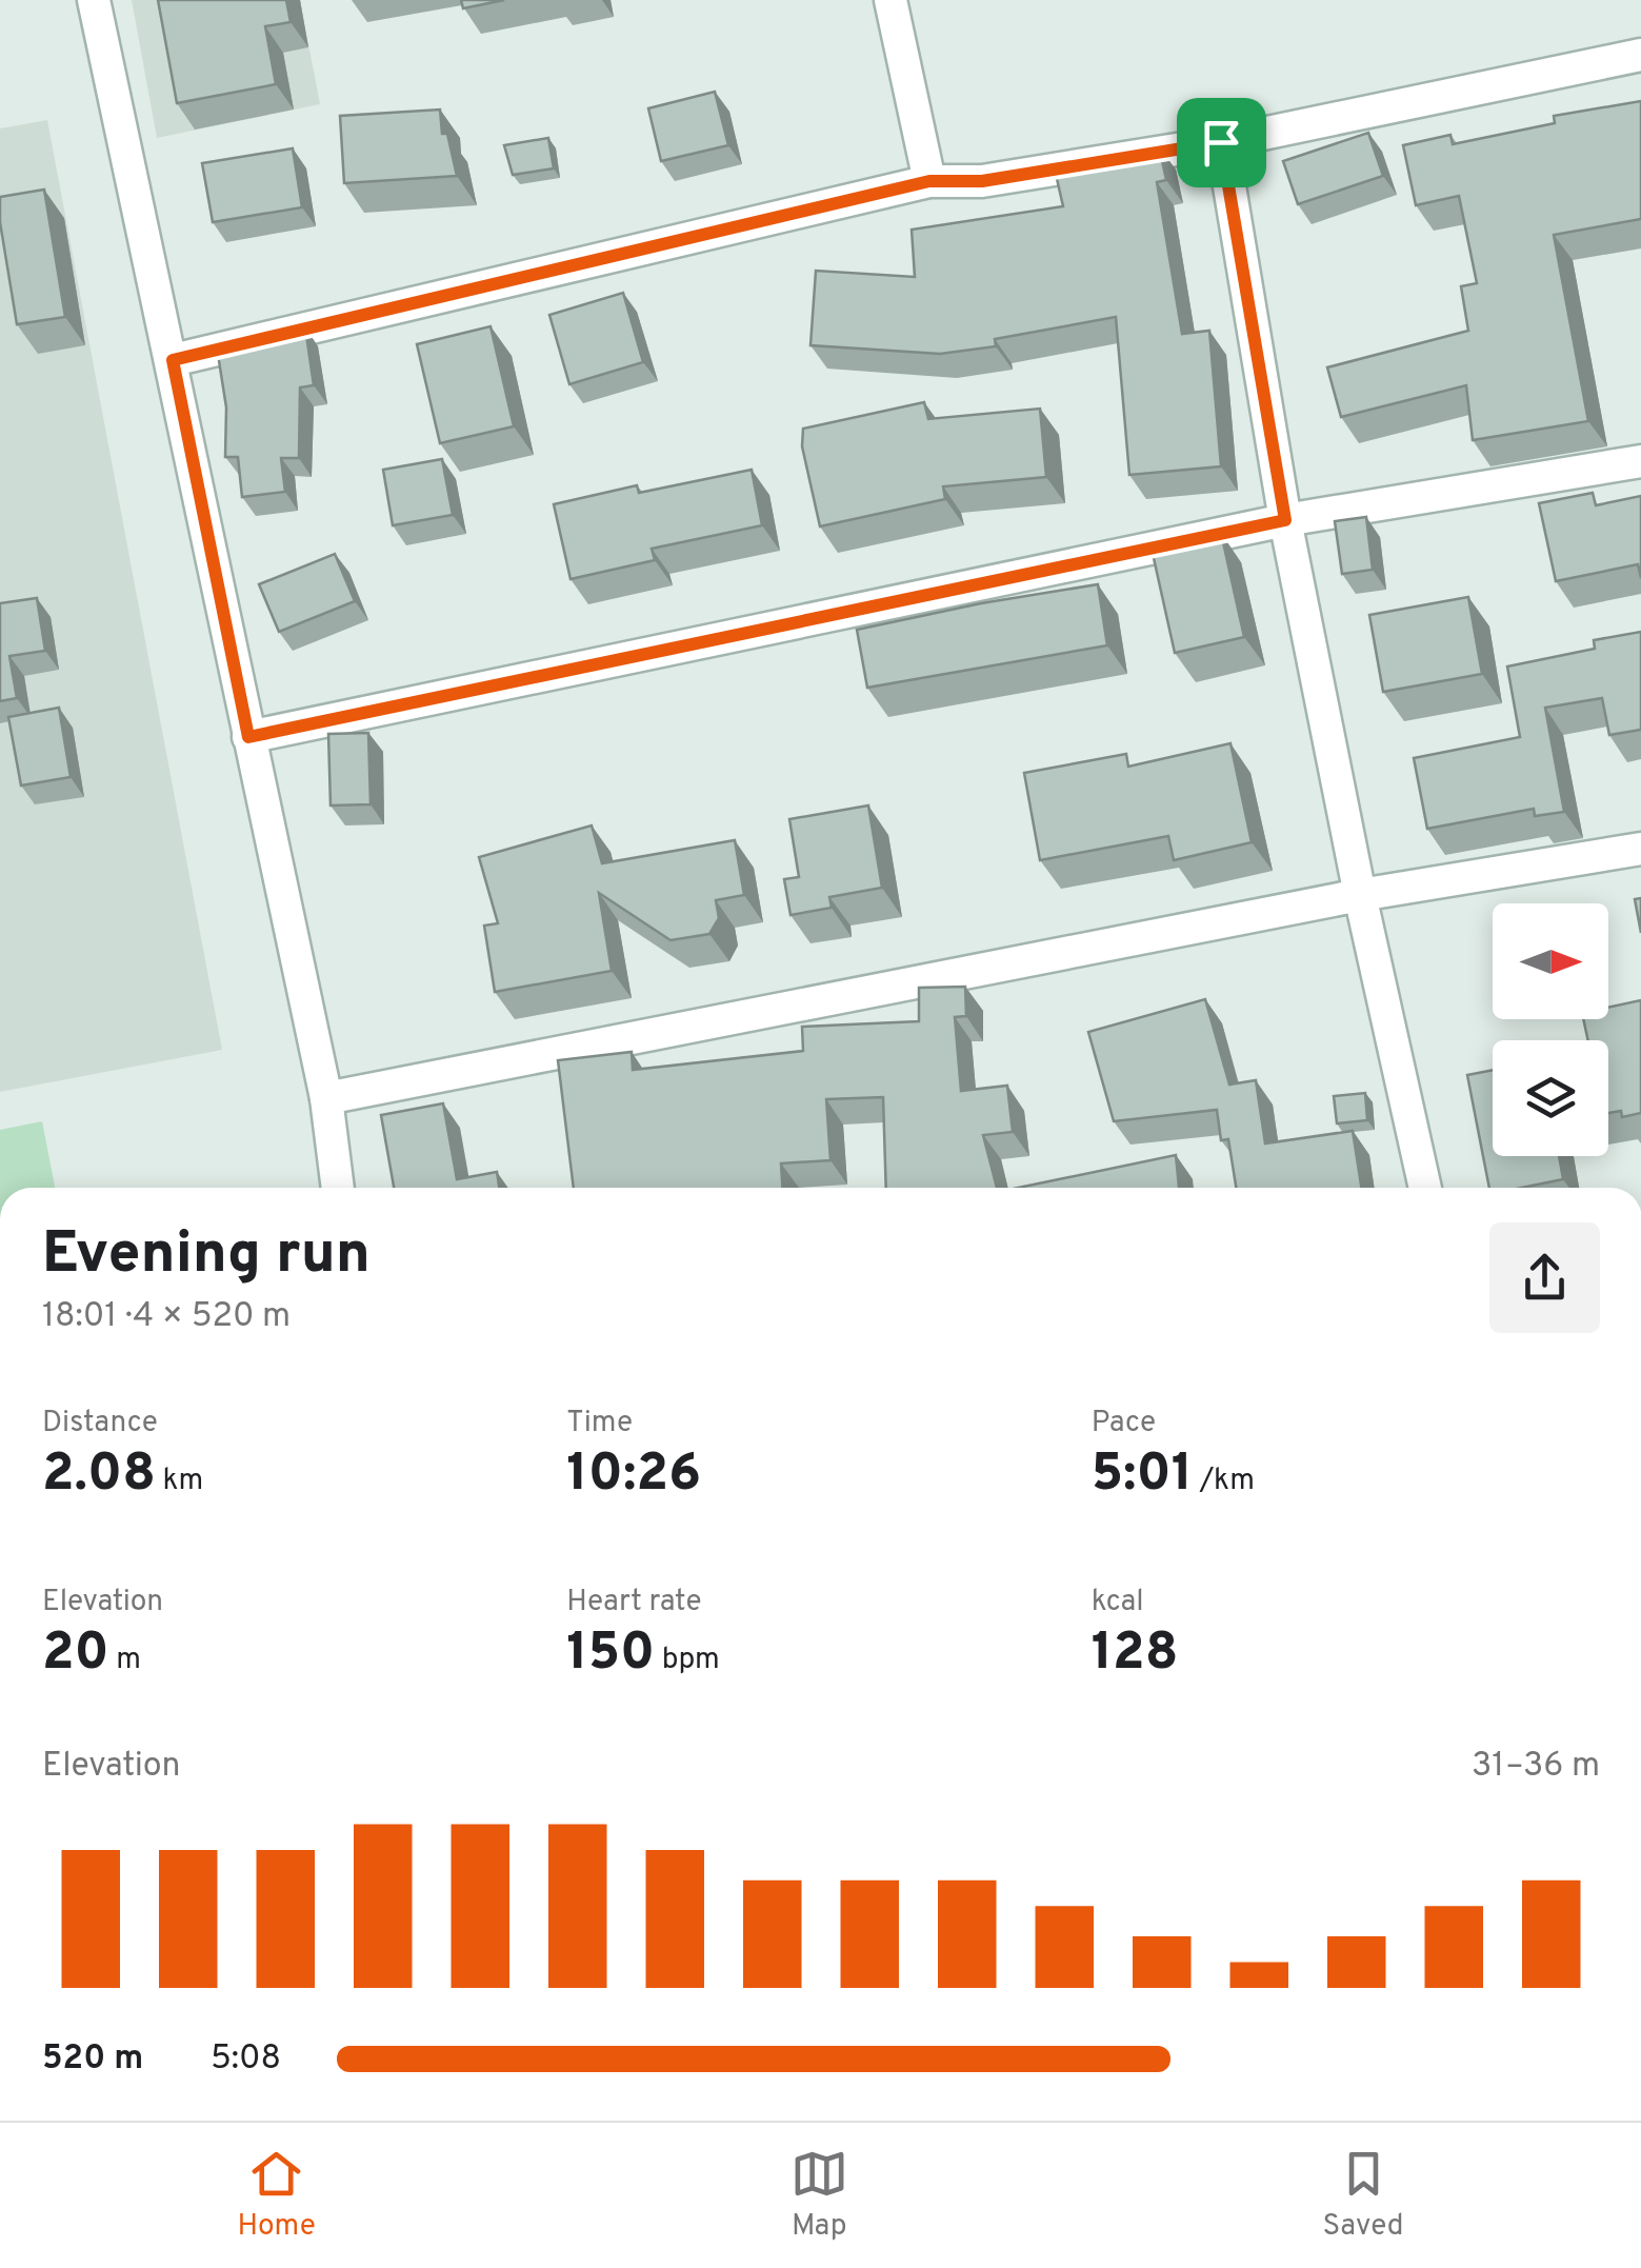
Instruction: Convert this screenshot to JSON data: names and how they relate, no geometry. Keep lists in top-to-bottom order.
{
  "north": "right",
  "page": {
    "heading": ["Evening run", "18:01 · 4 × 520 m"],
    "stats": [
      ["Distance", "2.08 km"],
      ["Time", "10:26"],
      ["Pace", "5:01 /km"],
      ["Elevation", "20 m"],
      ["Heart rate", "150 bpm"],
      ["kcal", "128"]
    ],
    "chart": ["Elevation", "31–36 m"],
    "list": [
      {
        "name": "520 m",
        "note": "5:08"
      }
    ],
    "tabs": ["Home", "Map", "Saved"]
  }
}
